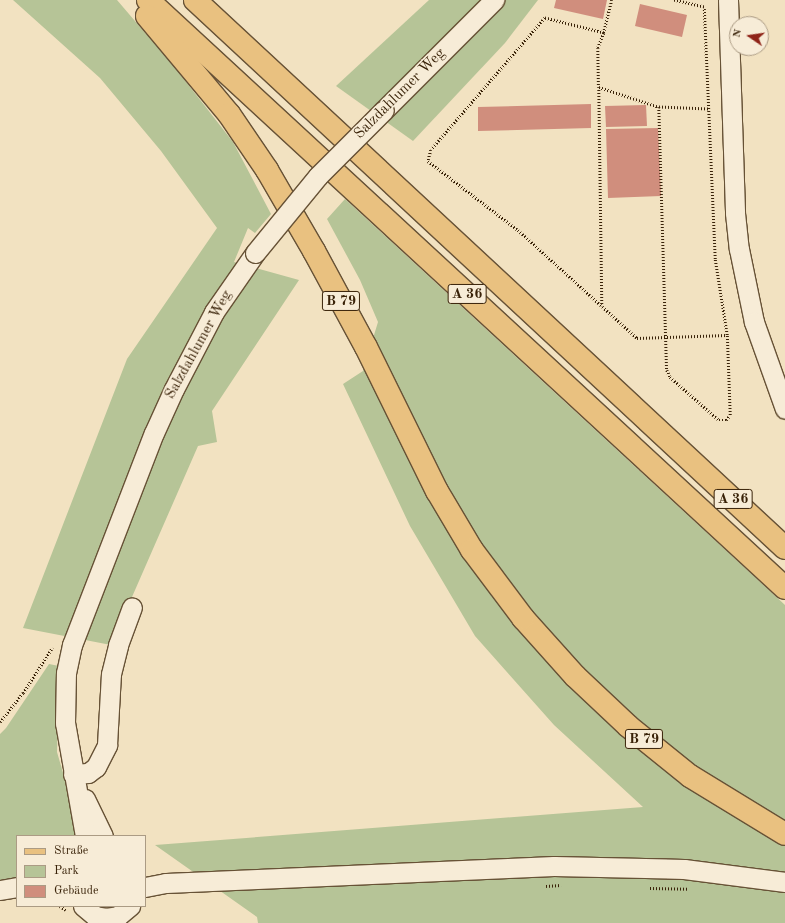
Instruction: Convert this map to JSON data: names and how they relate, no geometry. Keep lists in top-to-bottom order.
{
  "streets": {
    "main road": ["A 36", "B 79"],
    "street": ["Salzdahlumer Weg"]
  },
  "legend": ["Straße", "Park", "Gebäude"],
  "north": "left"
}
